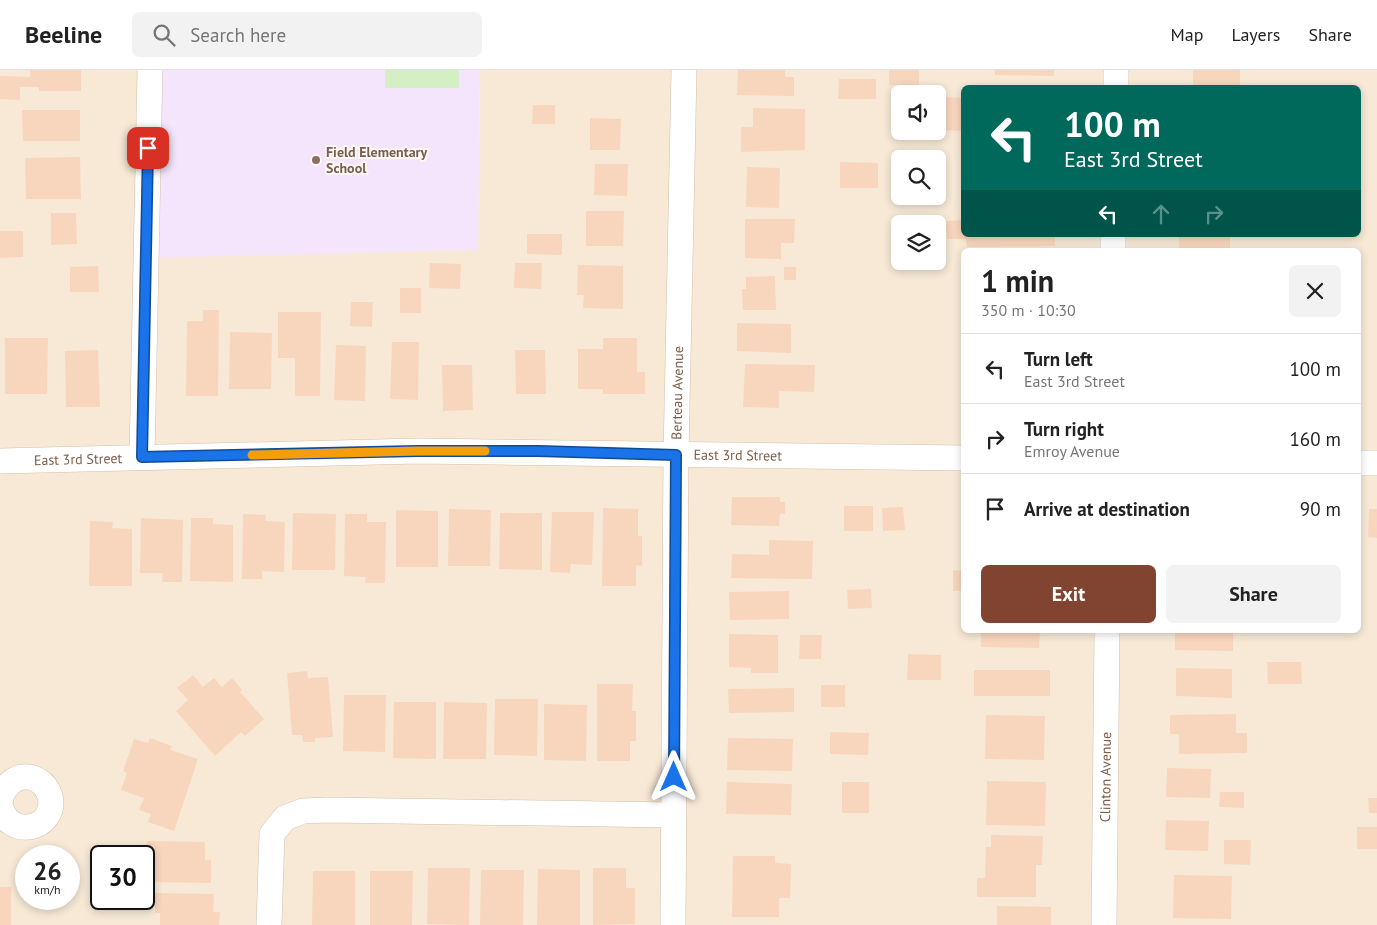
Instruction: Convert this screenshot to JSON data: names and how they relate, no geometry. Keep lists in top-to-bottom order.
{
  "streets": {
    "street": ["Berteau Avenue", "East 3rd Street", "Clinton Avenue"]
  },
  "crossings": [
    ["Berteau Avenue", "East 3rd Street"]
  ],
  "places": ["Field Elementary School"],
  "page": {
    "header": "Beeline",
    "search": "Search here",
    "nav": ["Map", "Layers", "Share"],
    "turn": ["100 m", "East 3rd Street"],
    "heading": ["1 min", "350 m · 10:30"],
    "list": [
      {
        "name": "Turn left",
        "note": "East 3rd Street",
        "value": "100 m"
      },
      {
        "name": "Turn right",
        "note": "Emroy Avenue",
        "value": "160 m"
      },
      {
        "name": "Arrive at destination",
        "value": "90 m"
      }
    ],
    "buttons": ["Exit", "Share"],
    "speed": "26 km/h",
    "limit": "30"
  }
}
